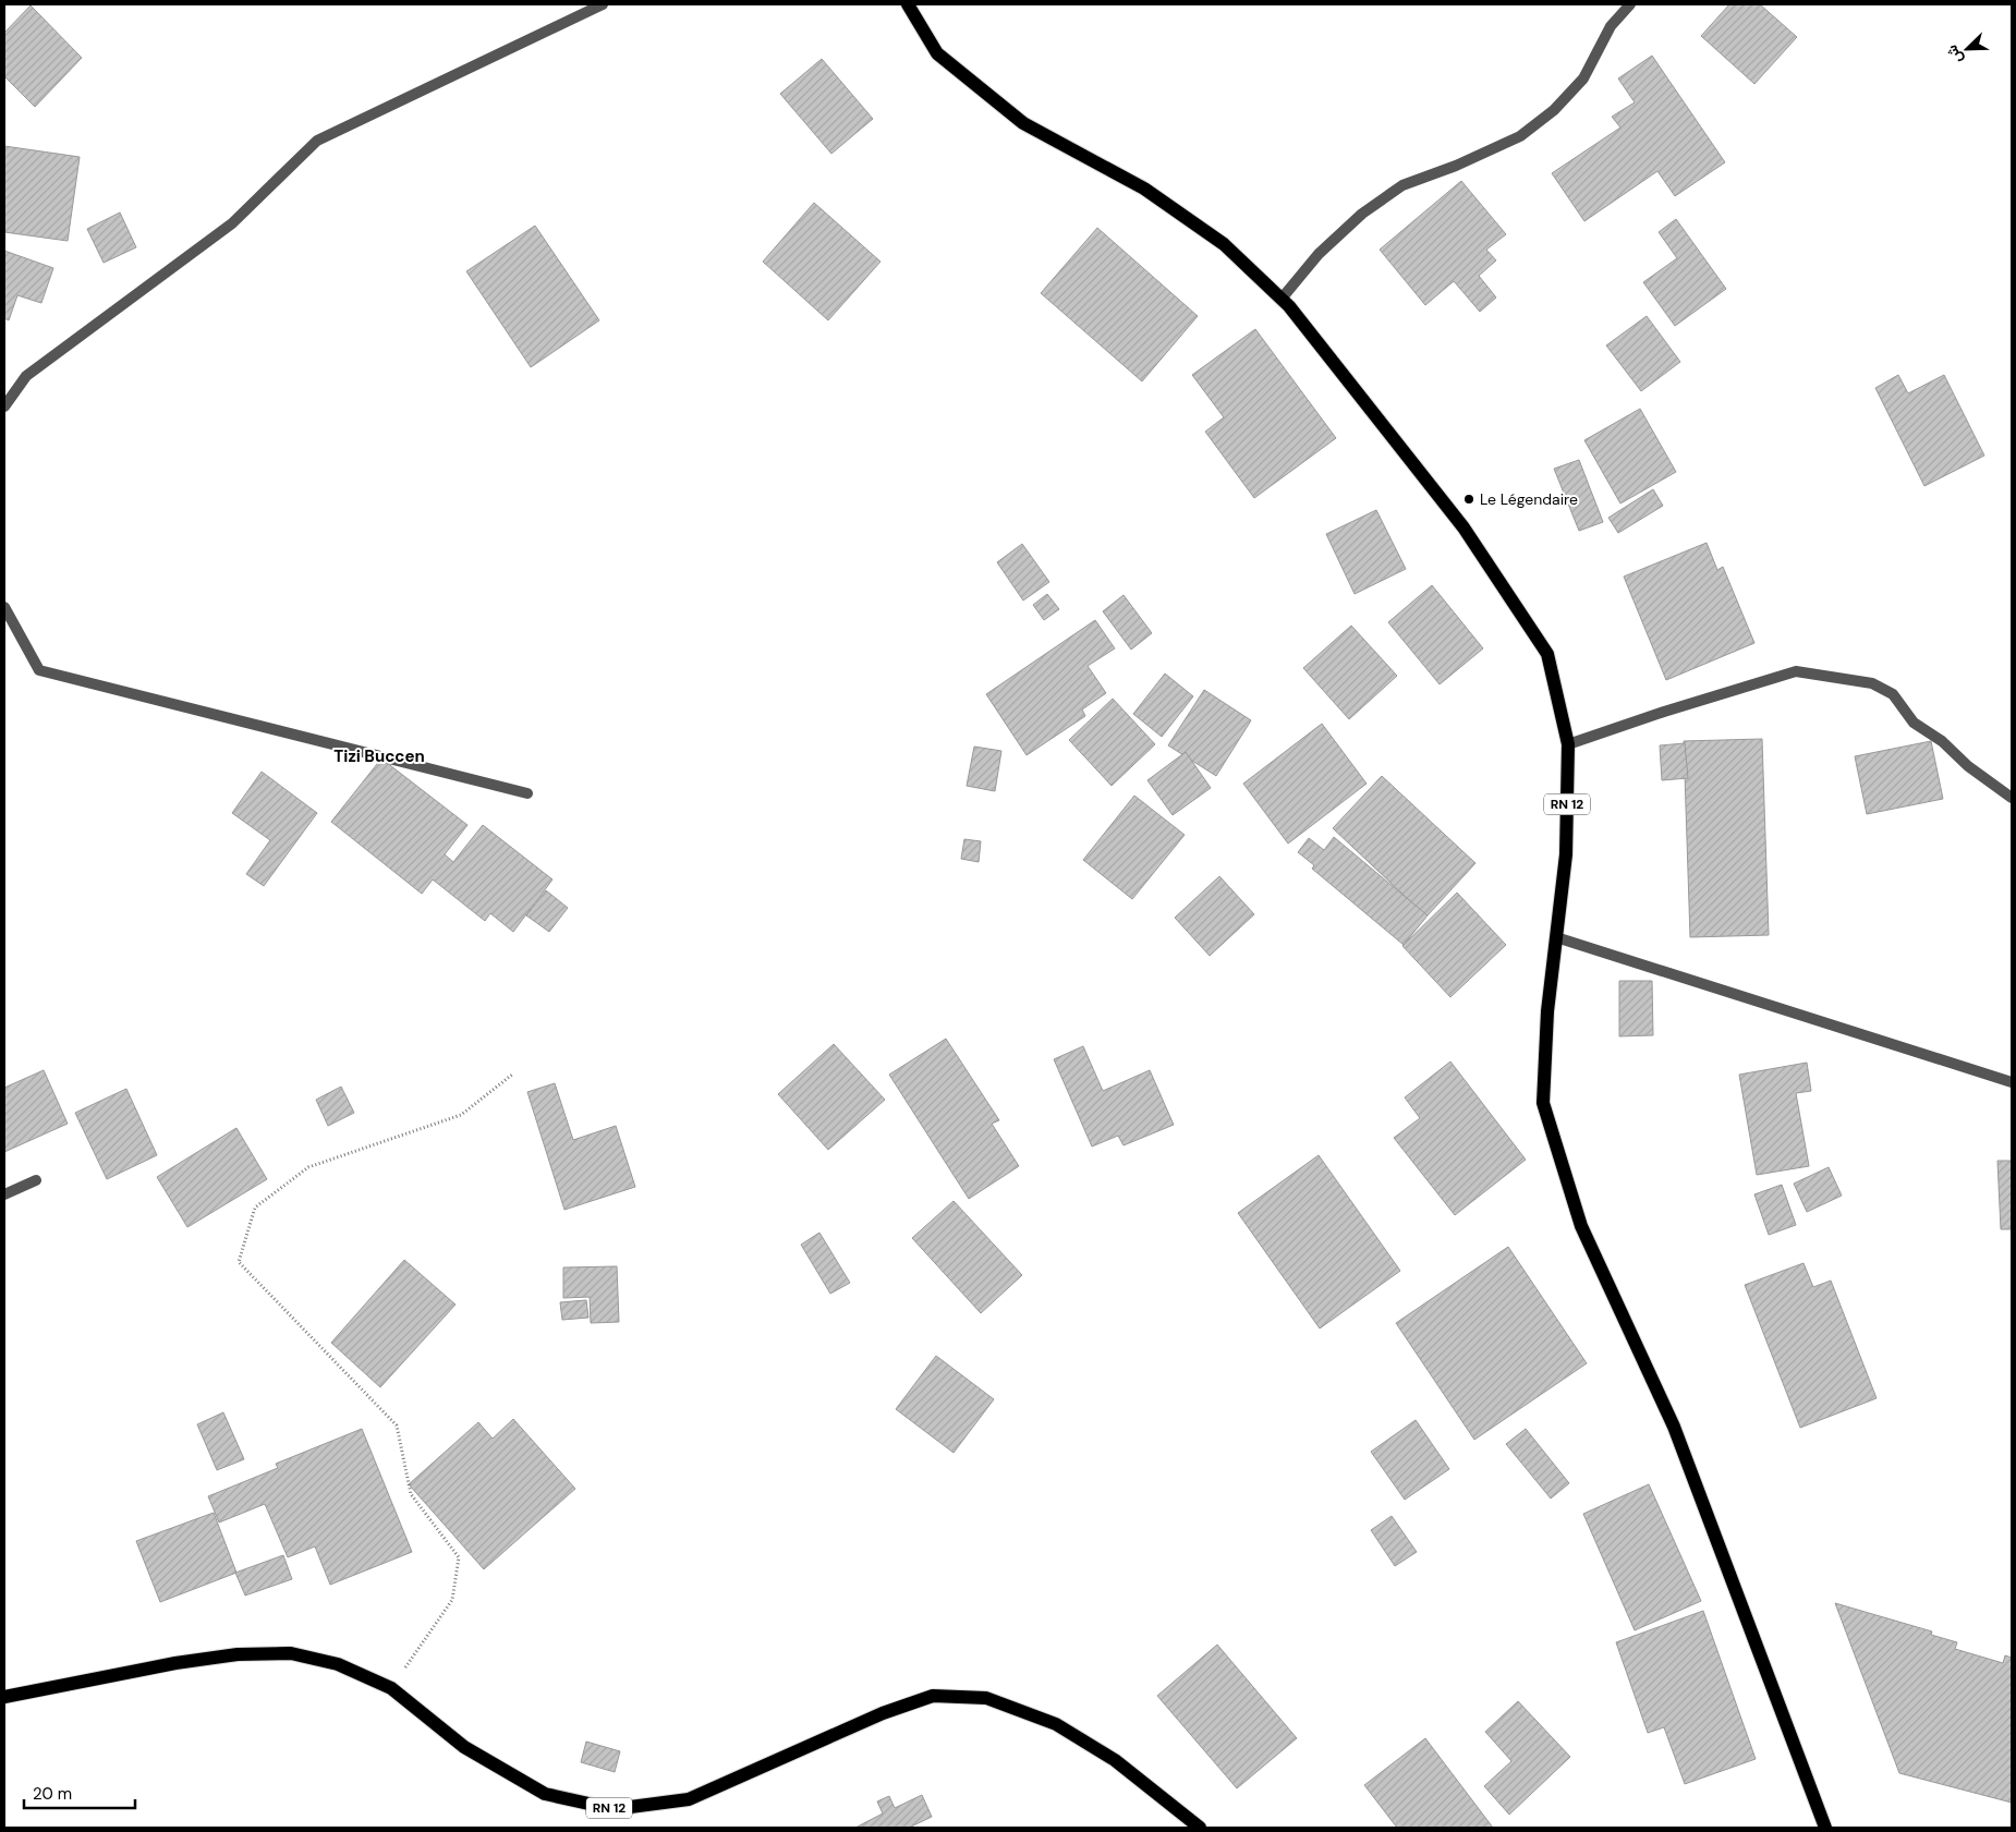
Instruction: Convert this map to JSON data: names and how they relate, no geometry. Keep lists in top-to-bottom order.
{
  "streets": {
    "main road": ["RN 12"]
  },
  "districts": ["Tizi Buccen"],
  "places": ["Le Légendaire"],
  "scale_bar": "20 m",
  "north": "bottom left"
}
